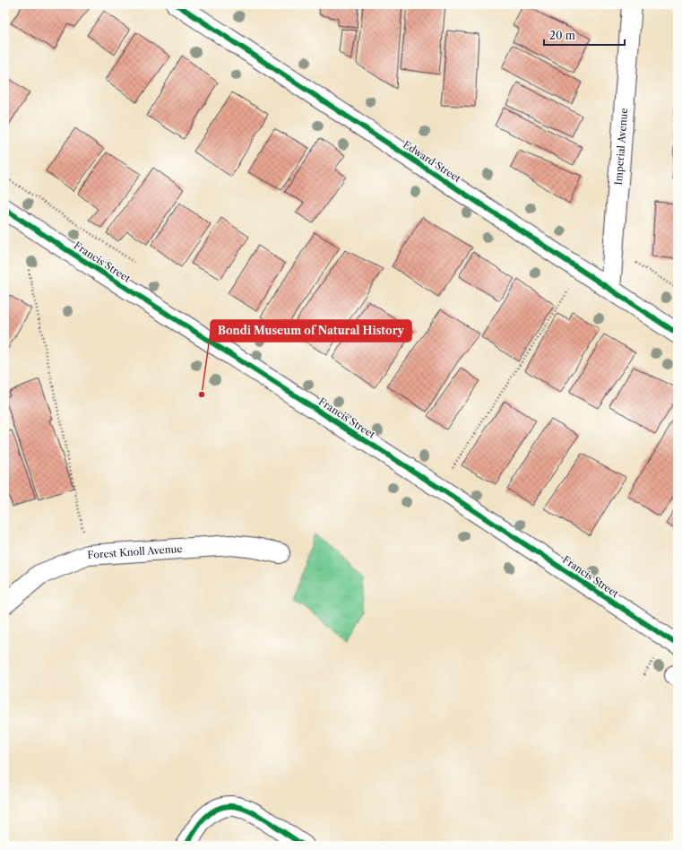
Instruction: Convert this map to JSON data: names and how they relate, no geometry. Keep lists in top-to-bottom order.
{
  "streets": {
    "street": [
      "Imperial Avenue",
      "Edward Street",
      "Francis Street",
      "Forest Knoll Avenue"
    ]
  },
  "crossings": [
    ["Imperial Avenue", "Edward Street"]
  ],
  "places": ["Bondi Museum of Natural History"],
  "scale_bar": "20 m"
}
